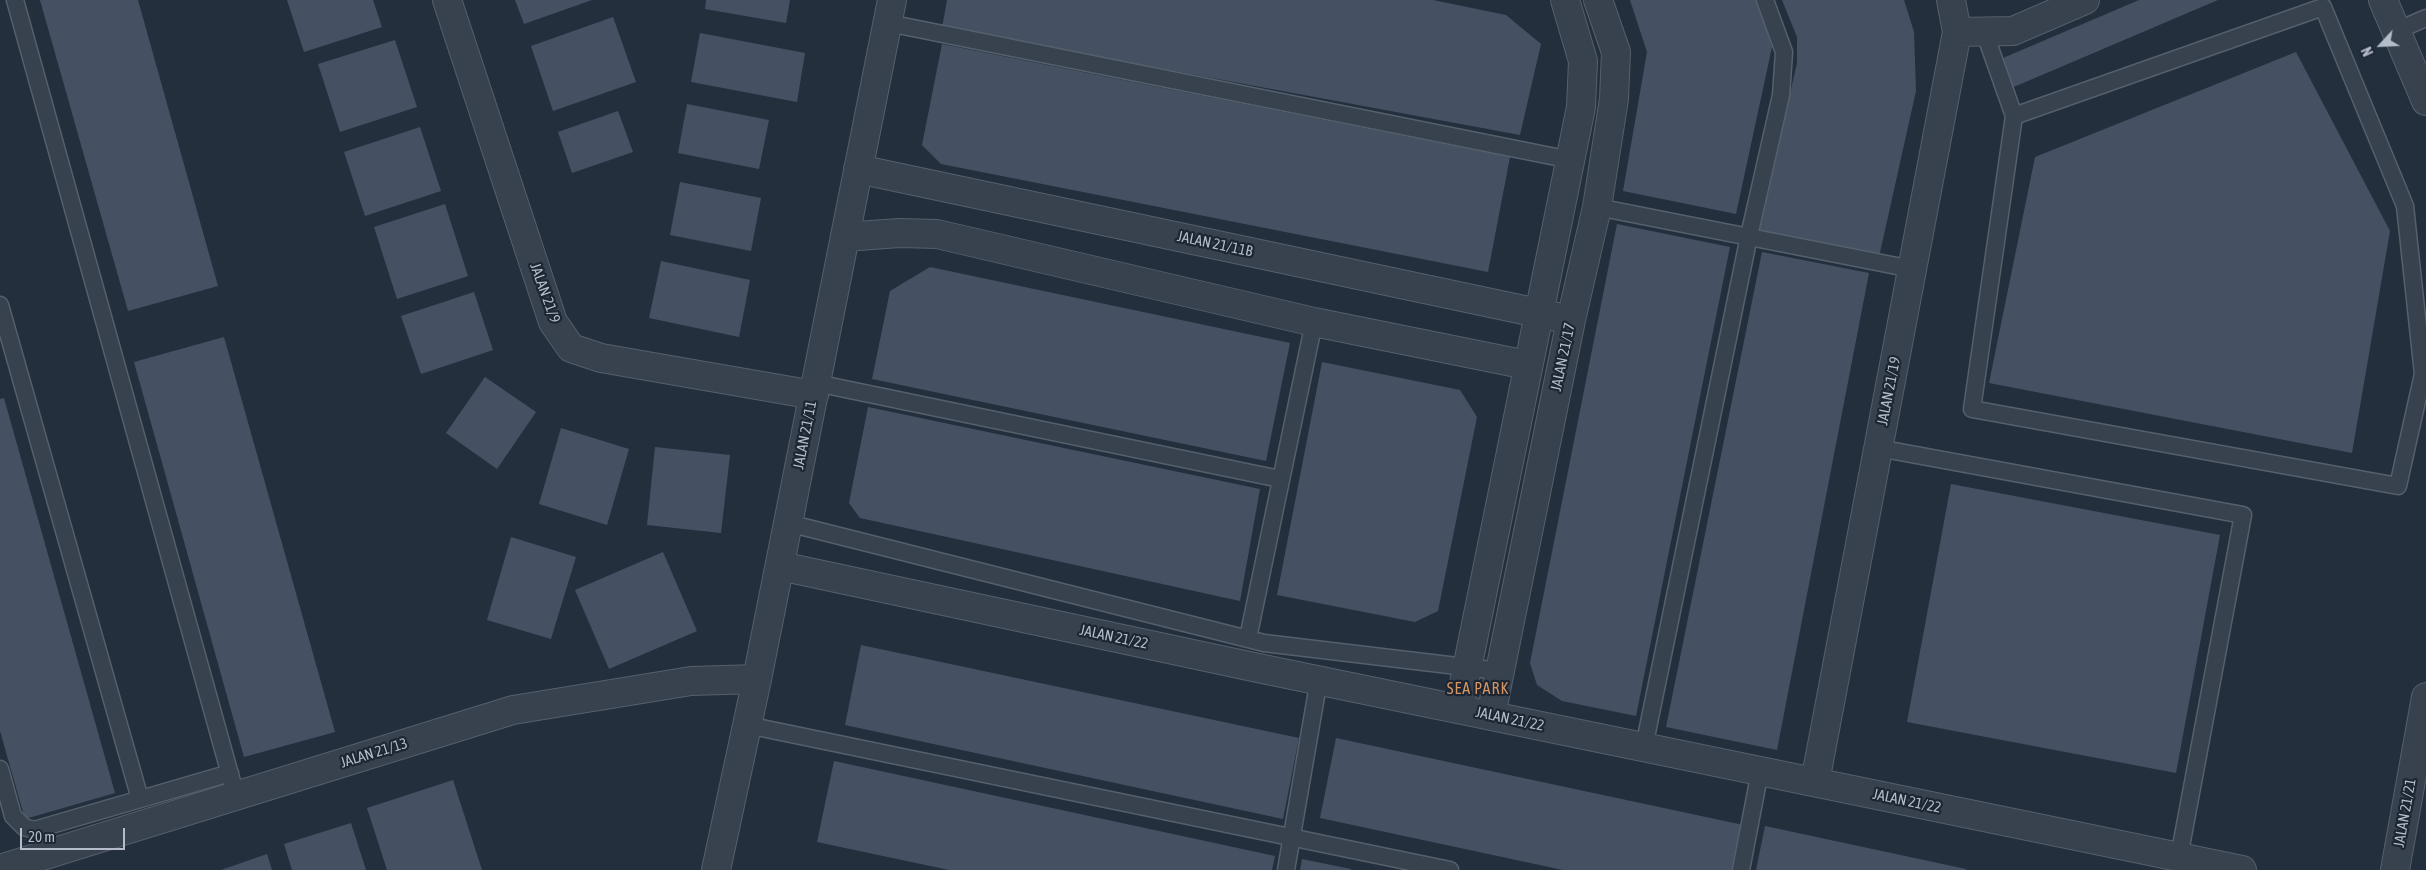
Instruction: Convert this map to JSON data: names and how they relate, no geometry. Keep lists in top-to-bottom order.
{
  "streets": {
    "street": [
      "JALAN 21/11B",
      "JALAN 21/9",
      "JALAN 21/17",
      "JALAN 21/19",
      "JALAN 21/11",
      "JALAN 21/22",
      "JALAN 21/13",
      "JALAN 21/21"
    ]
  },
  "crossings": [
    ["JALAN 21/11B", "JALAN 21/17"],
    ["JALAN 21/11B", "JALAN 21/11"],
    ["JALAN 21/9", "JALAN 21/11"],
    ["JALAN 21/17", "JALAN 21/22"],
    ["JALAN 21/19", "JALAN 21/22"],
    ["JALAN 21/11", "JALAN 21/22"],
    ["JALAN 21/11", "JALAN 21/13"]
  ],
  "districts": ["SEA PARK"],
  "scale_bar": "20 m",
  "north": "bottom left"
}
